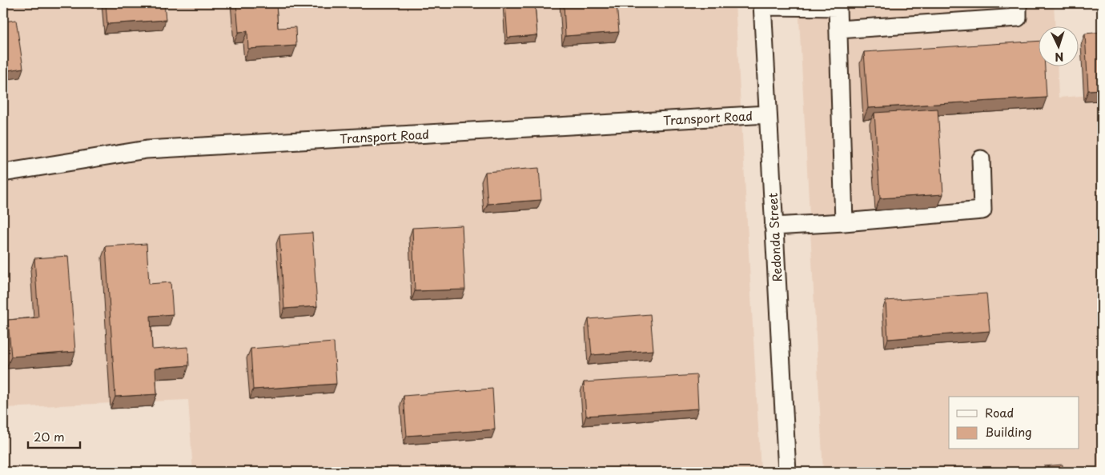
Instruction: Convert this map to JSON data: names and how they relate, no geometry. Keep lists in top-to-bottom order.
{
  "streets": {
    "street": ["Transport Road", "Redonda Street"]
  },
  "crossings": [
    ["Transport Road", "Redonda Street"]
  ],
  "legend": ["Road", "Building"],
  "scale_bar": "20 m",
  "north": "bottom"
}
